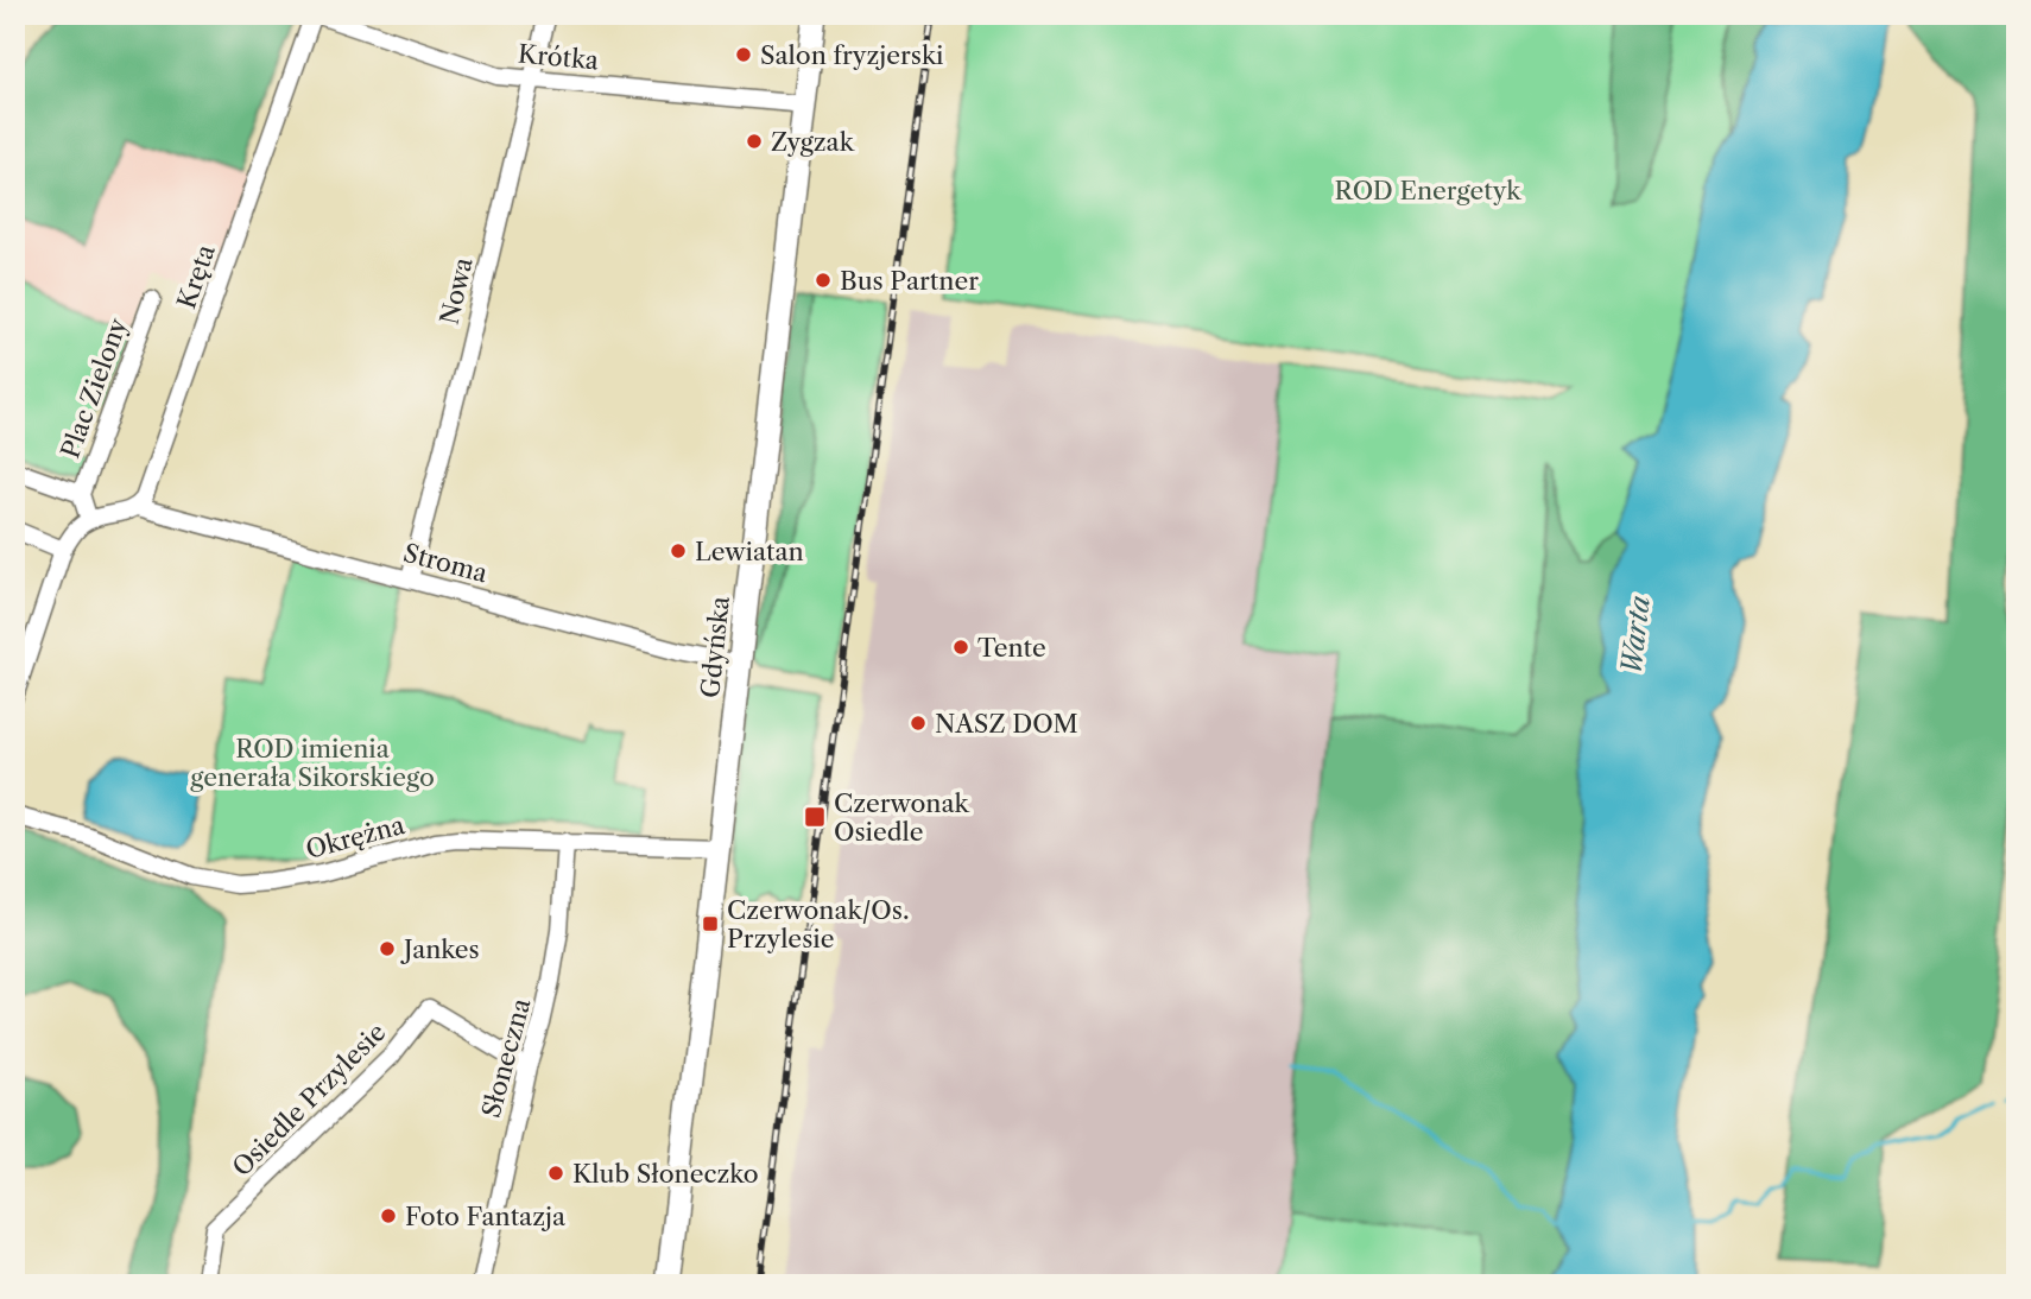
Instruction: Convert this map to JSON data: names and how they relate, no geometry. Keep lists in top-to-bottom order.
{
  "streets": {
    "main road": ["Gdyńska"],
    "street": [
      "Krótka",
      "Kręta",
      "Nowa",
      "Plac Zielony",
      "Stroma",
      "Okrężna",
      "Słoneczna",
      "Osiedle Przylesie"
    ]
  },
  "crossings": [
    ["Krótka", "Kręta"],
    ["Krótka", "Nowa"],
    ["Krótka", "Gdyńska"],
    ["Kręta", "Stroma"],
    ["Nowa", "Stroma"],
    ["Stroma", "Gdyńska"],
    ["Gdyńska", "Okrężna"],
    ["Okrężna", "Słoneczna"],
    ["Słoneczna", "Osiedle Przylesie"]
  ],
  "water": ["Warta"],
  "parks": ["ROD Energetyk", "ROD imienia generała Sikorskiego"],
  "places": {
    "other": [
      "Salon fryzjerski",
      "Zygzak",
      "Bus Partner",
      "Lewiatan",
      "Tente",
      "NASZ DOM",
      "Jankes",
      "Klub Słoneczko",
      "Foto Fantazja"
    ],
    "transit": ["Czerwonak Osiedle", "Czerwonak/Os. Przylesie"]
  }
}
